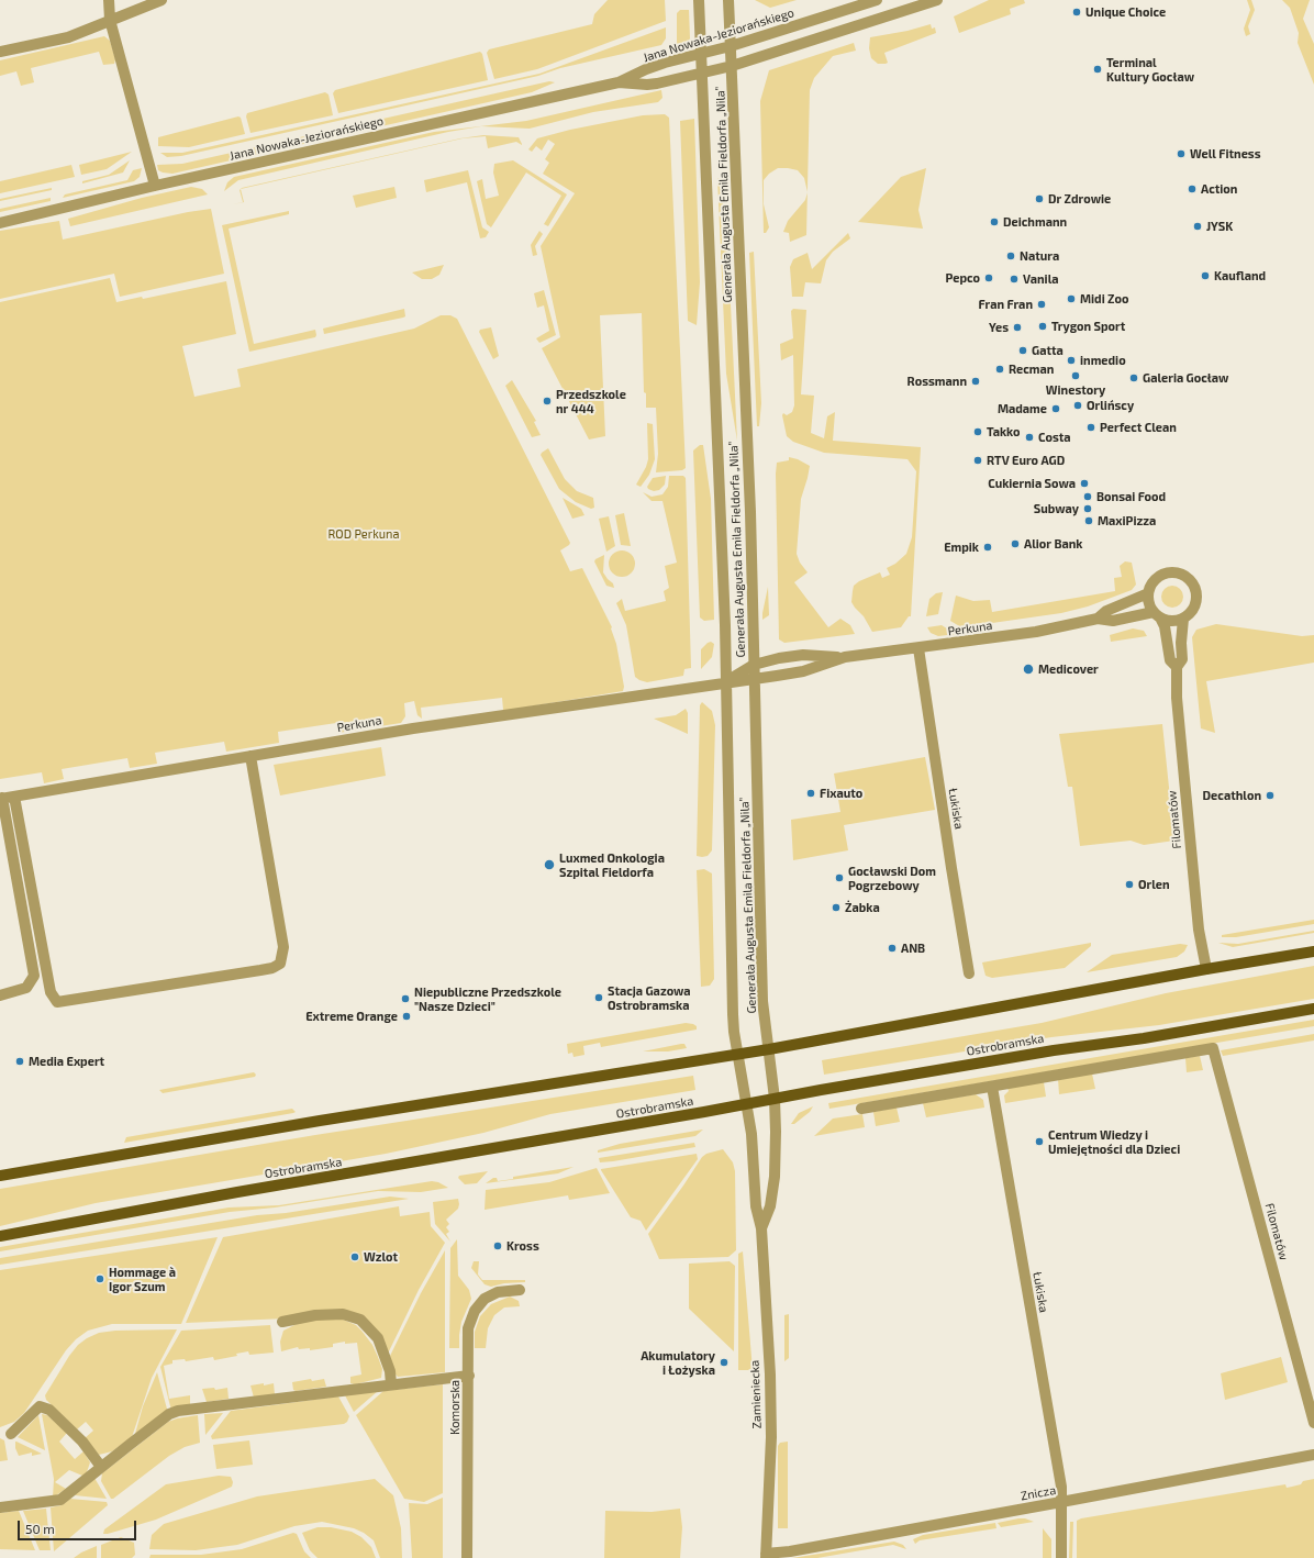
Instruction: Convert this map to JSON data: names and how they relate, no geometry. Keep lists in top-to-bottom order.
{
  "streets": {
    "main road": ["Ostrobramska"],
    "street": [
      "Jana Nowaka-Jeziorańskiego",
      "Generała Augusta Emila Fieldorfa „Nila”",
      "Perkuna",
      "Łukiska",
      "Filomatów",
      "Zamieniecka",
      "Komorska",
      "Znicza"
    ]
  },
  "crossings": [
    ["Jana Nowaka-Jeziorańskiego", "Generała Augusta Emila Fieldorfa „Nila”"],
    ["Generała Augusta Emila Fieldorfa „Nila”", "Perkuna"],
    ["Generała Augusta Emila Fieldorfa „Nila”", "Ostrobramska"],
    ["Generała Augusta Emila Fieldorfa „Nila”", "Zamieniecka"],
    ["Perkuna", "Łukiska"],
    ["Perkuna", "Filomatów"],
    ["Łukiska", "Filomatów"],
    ["Łukiska", "Znicza"],
    ["Ostrobramska", "Zamieniecka"],
    ["Zamieniecka", "Znicza"]
  ],
  "parks": ["ROD Perkuna"],
  "places": [
    "Unique Choice",
    "Terminal Kultury Gocław",
    "Well Fitness",
    "Action",
    "Dr Zdrowie",
    "Deichmann",
    "JYSK",
    "Natura",
    "Kaufland",
    "Pepco",
    "Vanila",
    "Midi Zoo",
    "Fran Fran",
    "Trygon Sport",
    "Yes",
    "Gatta",
    "inmedio",
    "Recman",
    "Winestory",
    "Galeria Gocław",
    "Rossmann",
    "Przedszkole nr 444",
    "Orlińscy",
    "Madame",
    "Perfect Clean",
    "Takko",
    "Costa",
    "RTV Euro AGD",
    "Cukiernia Sowa",
    "Bonsai Food",
    "Subway",
    "MaxiPizza",
    "Alior Bank",
    "Empik",
    "Medicover",
    "Fixauto",
    "Decathlon",
    "Luxmed Onkologia Szpital Fieldorfa",
    "Gocławski Dom Pogrzebowy",
    "Orlen",
    "Żabka",
    "ANB",
    "Stacja Gazowa Ostrobramska",
    "Niepubliczne Przedszkole \"Nasze Dzieci\"",
    "Extreme Orange",
    "Media Expert",
    "Centrum Wiedzy i Umiejętności dla Dzieci",
    "Kross",
    "Wzlot",
    "Hommage à Igor Szum",
    "Akumulatory i Łożyska"
  ],
  "scale_bar": "50 m"
}
